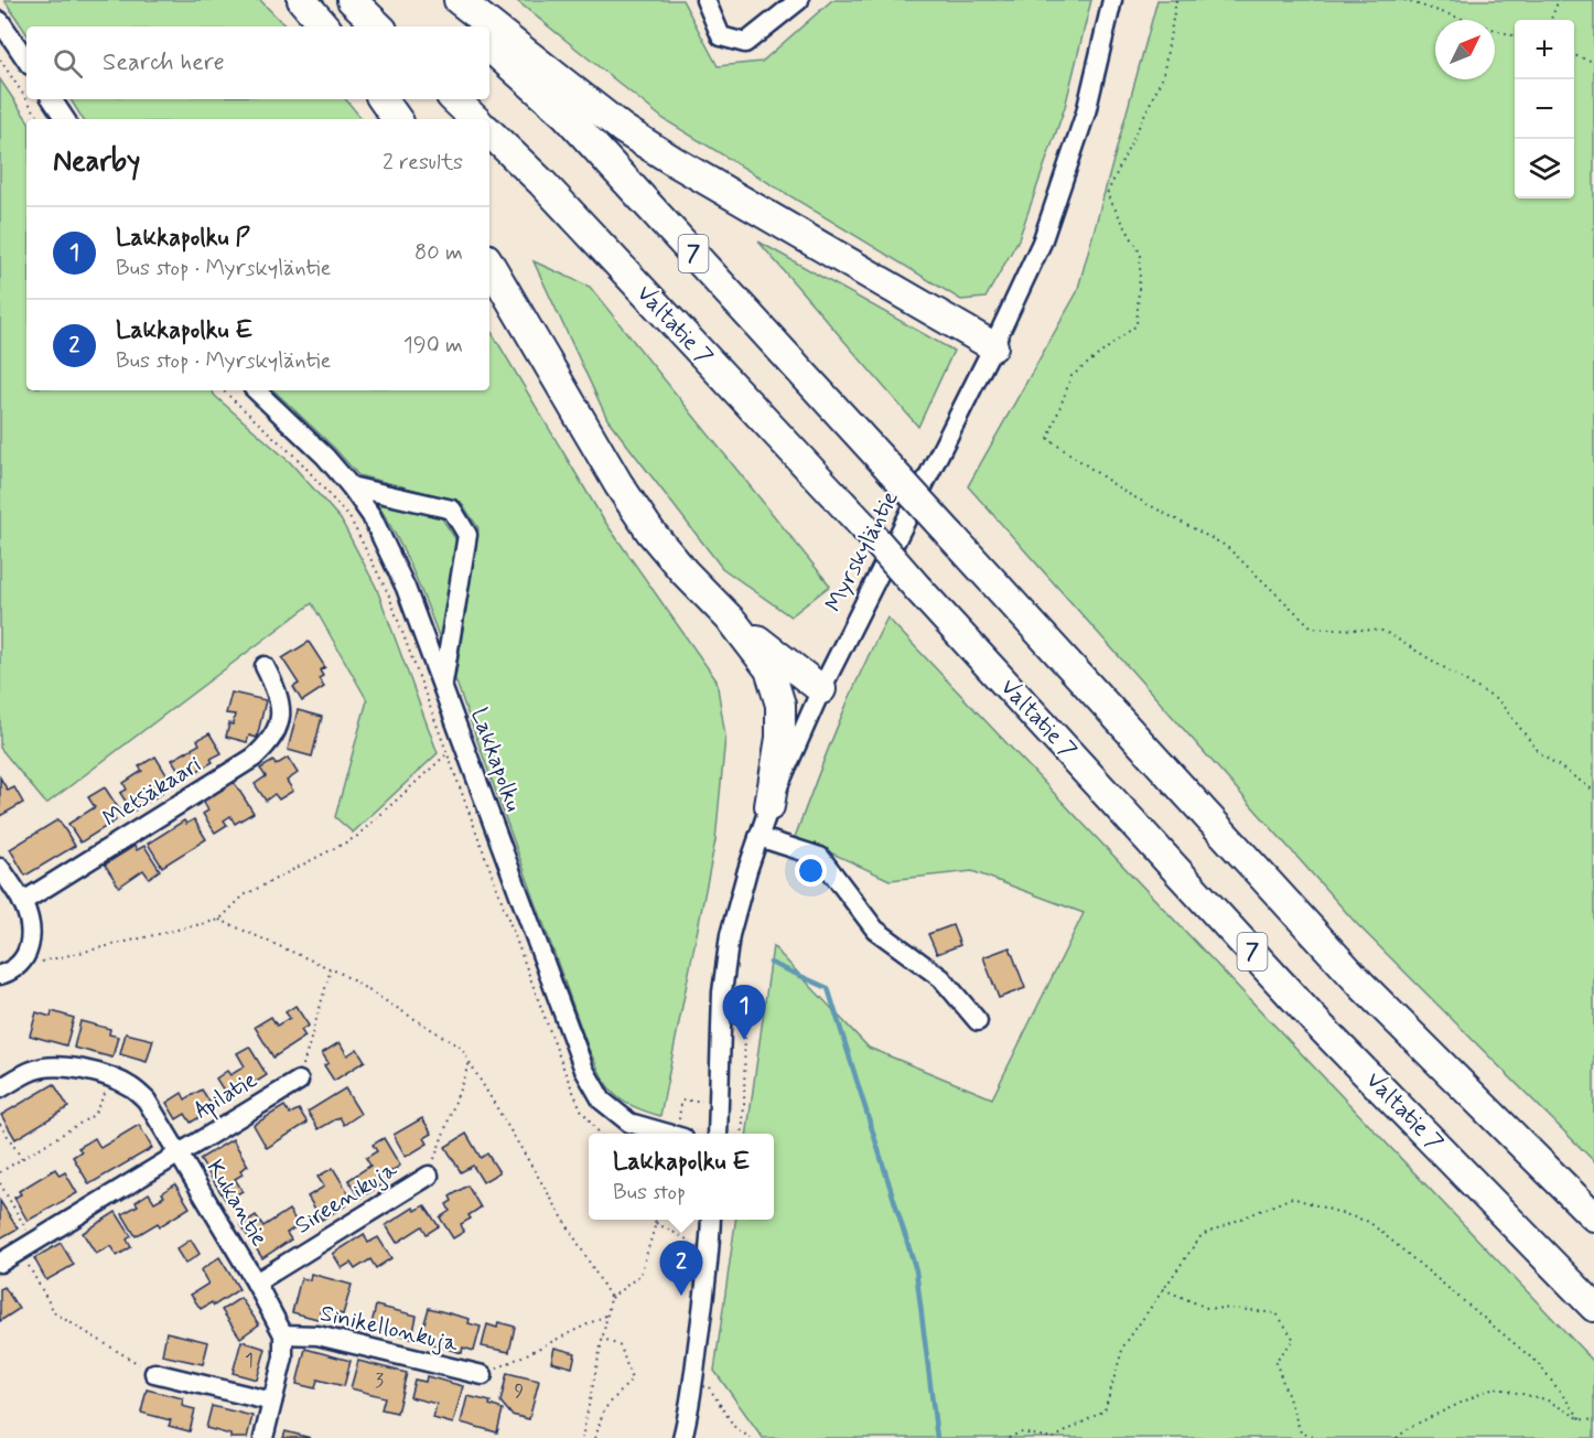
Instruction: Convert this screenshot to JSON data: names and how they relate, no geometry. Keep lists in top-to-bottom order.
{
  "streets": {
    "highway": ["7", "Valtatie 7"],
    "street": [
      "Myrskyläntie",
      "Lakkapolku",
      "Metsäkaari",
      "Apilatie",
      "Sireenikuja",
      "Kukantie",
      "Sinikellonkuja"
    ]
  },
  "crossings": [
    ["Apilatie", "Kukantie"],
    ["Sireenikuja", "Kukantie"],
    ["Kukantie", "Sinikellonkuja"]
  ],
  "house_numbers": ["1", "3", "9"],
  "north": "top right",
  "page": {
    "map_buttons": ["+", "−"],
    "search": "Search here",
    "heading": ["Nearby", "2 results"],
    "list": [
      {
        "mark": "1",
        "name": "Lakkapolku P",
        "note": "Bus stop · Myrskyläntie",
        "value": "80 m"
      },
      {
        "mark": "2",
        "name": "Lakkapolku E",
        "note": "Bus stop · Myrskyläntie",
        "value": "190 m"
      }
    ],
    "pins": ["1", "2"],
    "popup": ["Lakkapolku E", "Bus stop"]
  }
}
